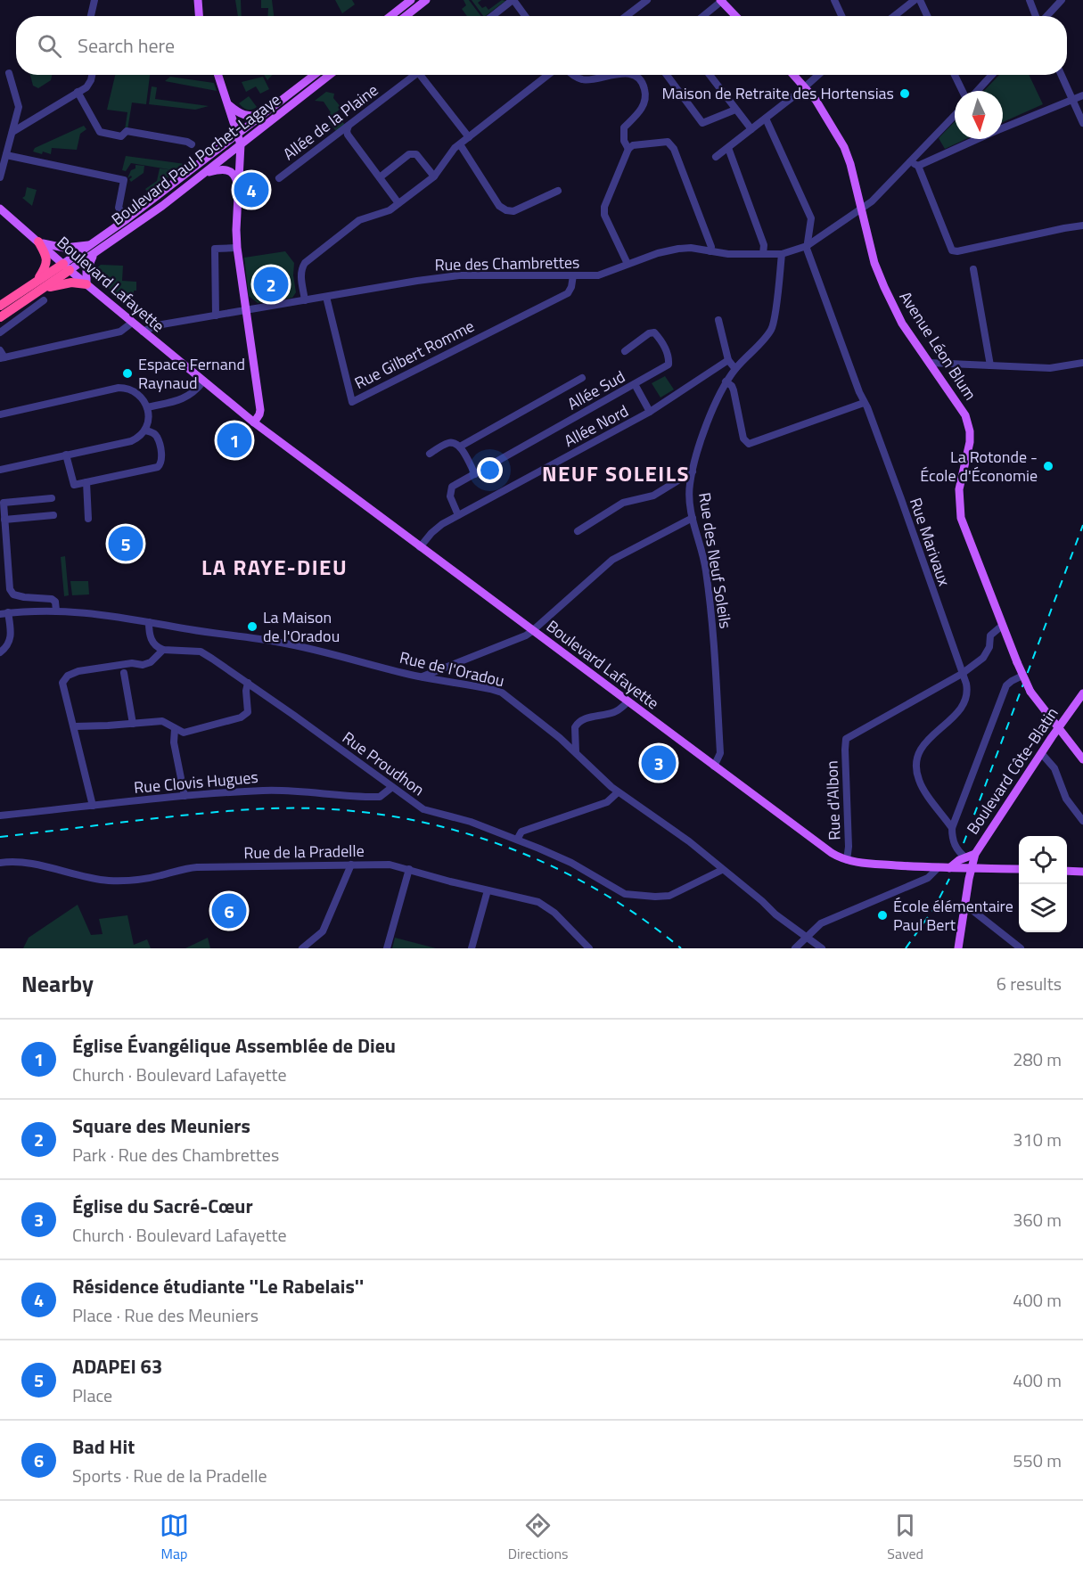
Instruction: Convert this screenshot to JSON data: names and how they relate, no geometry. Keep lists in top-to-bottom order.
{
  "streets": {
    "main road": [
      "Boulevard Paul Pochet-Lagaye",
      "Boulevard Lafayette",
      "Avenue Léon Blum",
      "Boulevard Côte-Blatin"
    ],
    "street": [
      "Allée de la Plaine",
      "Rue des Chambrettes",
      "Rue Gilbert Romme",
      "Allée Sud",
      "Allée Nord",
      "Rue Marivaux",
      "Rue des Neuf Soleils",
      "Rue de l'Oradou",
      "Rue Proudhon",
      "Rue Clovis Hugues",
      "Rue d'Albon",
      "Rue de la Pradelle"
    ]
  },
  "crossings": [
    ["Boulevard Paul Pochet-Lagaye", "Boulevard Lafayette"],
    ["Rue des Chambrettes", "Boulevard Lafayette"],
    ["Rue des Chambrettes", "Avenue Léon Blum"],
    ["Rue des Chambrettes", "Rue Gilbert Romme"],
    ["Rue des Chambrettes", "Rue Marivaux"],
    ["Rue des Chambrettes", "Rue des Neuf Soleils"],
    ["Boulevard Lafayette", "Allée Nord"],
    ["Boulevard Lafayette", "Rue des Neuf Soleils"],
    ["Boulevard Lafayette", "Boulevard Côte-Blatin"],
    ["Boulevard Lafayette", "Rue d'Albon"],
    ["Avenue Léon Blum", "Boulevard Côte-Blatin"],
    ["Allée Sud", "Allée Nord"],
    ["Rue Marivaux", "Rue d'Albon"],
    ["Rue de l'Oradou", "Rue Proudhon"],
    ["Rue Proudhon", "Rue Clovis Hugues"]
  ],
  "districts": ["NEUF SOLEILS", "LA RAYE-DIEU"],
  "places": [
    "Maison de Retraite des Hortensias",
    "Espace Fernand Raynaud",
    "La Rotonde - École d'Économie",
    "La Maison de l'Oradou",
    "École élémentaire Paul Bert"
  ],
  "north": "bottom",
  "page": {
    "search": "Search here",
    "pins": [
      "4",
      "2",
      "1",
      "5",
      "3",
      "6"
    ],
    "heading": ["Nearby", "6 results"],
    "list": [
      {
        "mark": "1",
        "name": "Église Évangélique Assemblée de Dieu",
        "note": "Church · Boulevard Lafayette",
        "value": "280 m"
      },
      {
        "mark": "2",
        "name": "Square des Meuniers",
        "note": "Park · Rue des Chambrettes",
        "value": "310 m"
      },
      {
        "mark": "3",
        "name": "Église du Sacré-Cœur",
        "note": "Church · Boulevard Lafayette",
        "value": "360 m"
      },
      {
        "mark": "4",
        "name": "Résidence étudiante ''Le Rabelais''",
        "note": "Place · Rue des Meuniers",
        "value": "400 m"
      },
      {
        "mark": "5",
        "name": "ADAPEI 63",
        "note": "Place",
        "value": "400 m"
      },
      {
        "mark": "6",
        "name": "Bad Hit",
        "note": "Sports · Rue de la Pradelle",
        "value": "550 m"
      }
    ],
    "nav": ["Map", "Directions", "Saved"]
  }
}
